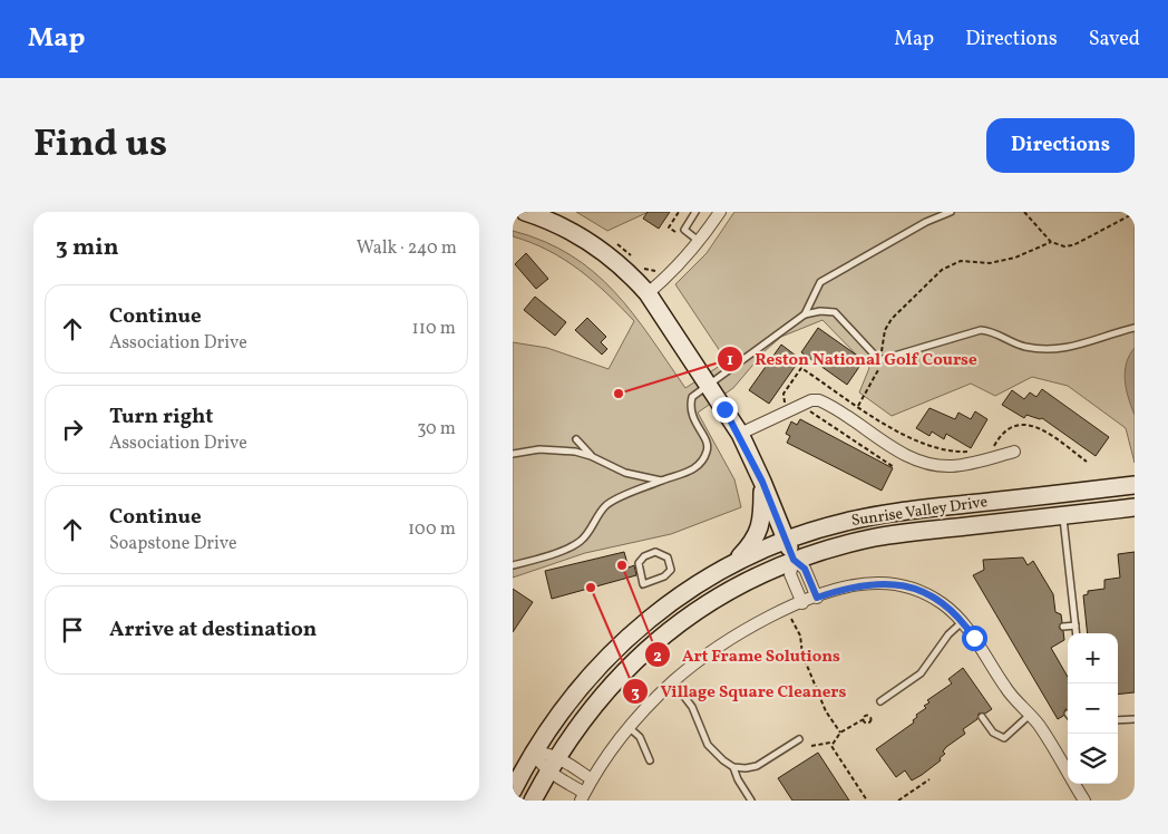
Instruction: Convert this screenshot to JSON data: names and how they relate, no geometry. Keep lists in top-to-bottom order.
{
  "streets": {
    "main road": ["Sunrise Valley Drive"]
  },
  "places": ["Reston National Golf Course", "Art Frame Solutions", "Village Square Cleaners"],
  "page": {
    "header": "Map",
    "nav": ["Map", "Directions", "Saved"],
    "title": "Find us",
    "buttons": "Directions",
    "heading": ["3 min", "Walk · 240 m"],
    "list": [
      ["Continue", "Association Drive", "110 m"],
      ["Turn right", "Association Drive", "30 m"],
      ["Continue", "Soapstone Drive", "100 m"],
      "Arrive at destination"
    ],
    "map_buttons": ["+", "−"]
  }
}
